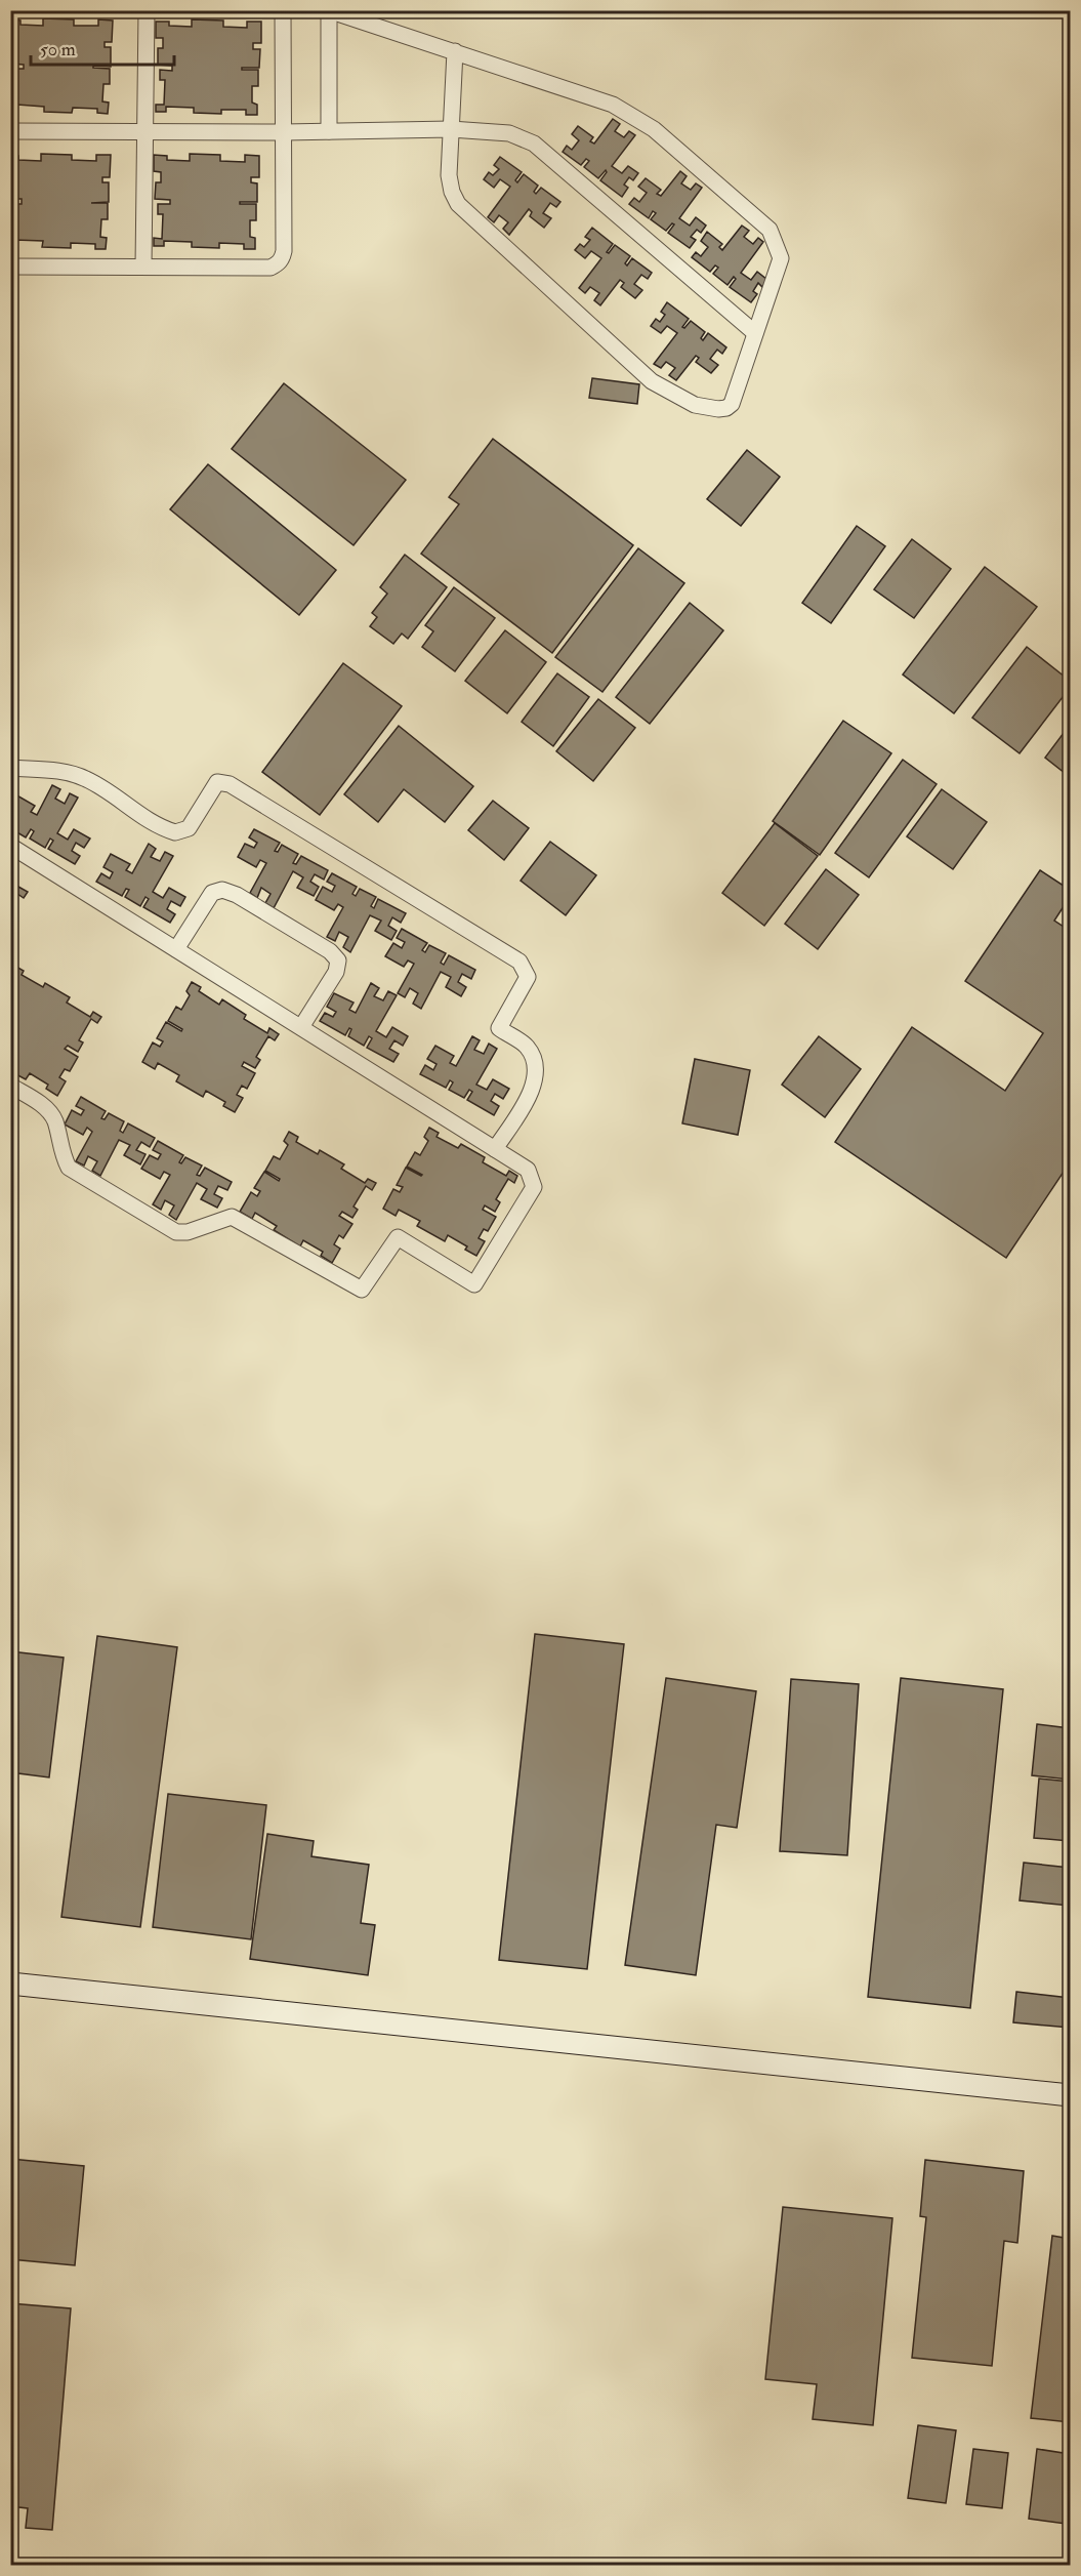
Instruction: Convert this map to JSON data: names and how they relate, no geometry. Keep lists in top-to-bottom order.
{
  "scale_bar": "50 m"
}
